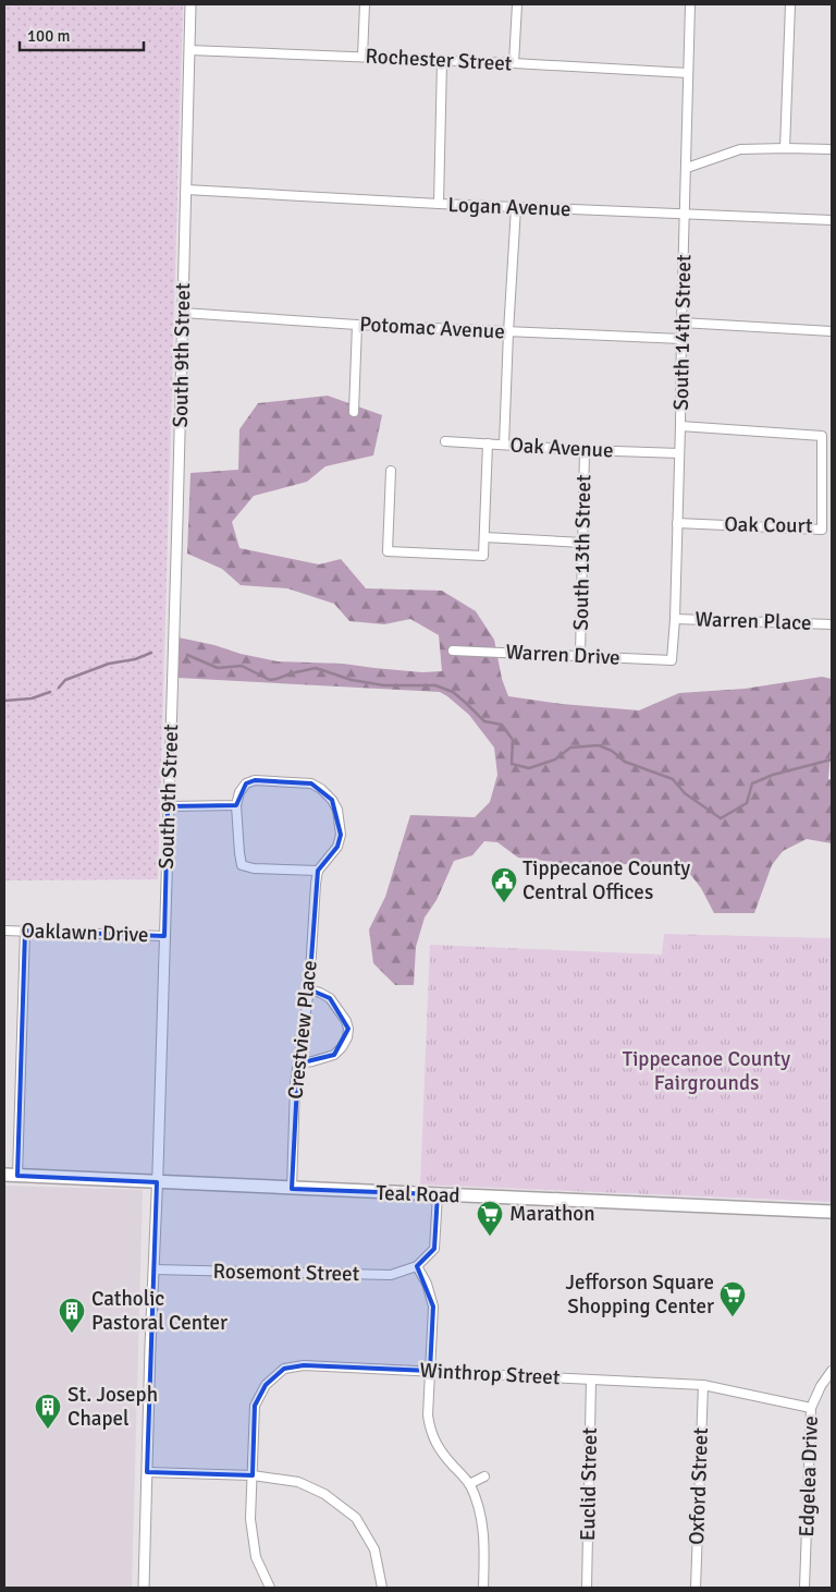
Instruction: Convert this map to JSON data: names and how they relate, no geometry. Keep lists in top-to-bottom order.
{
  "streets": {
    "main road": ["Teal Road"],
    "street": [
      "Rochester Street",
      "Logan Avenue",
      "Potomac Avenue",
      "South 14th Street",
      "South 9th Street",
      "Oak Avenue",
      "Oak Court",
      "South 13th Street",
      "Warren Place",
      "Warren Drive",
      "Oaklawn Drive",
      "Crestview Place",
      "Rosemont Street",
      "Winthrop Street",
      "Edgelea Drive",
      "Euclid Street",
      "Oxford Street"
    ]
  },
  "crossings": [
    ["Rochester Street", "South 14th Street"],
    ["Rochester Street", "South 9th Street"],
    ["Logan Avenue", "South 14th Street"],
    ["Logan Avenue", "South 9th Street"],
    ["Potomac Avenue", "South 14th Street"],
    ["Potomac Avenue", "South 9th Street"],
    ["South 14th Street", "Oak Avenue"],
    ["South 14th Street", "Oak Court"],
    ["South 14th Street", "Warren Place"],
    ["South 14th Street", "Warren Drive"],
    ["South 9th Street", "Oaklawn Drive"],
    ["South 9th Street", "Teal Road"],
    ["South 9th Street", "Rosemont Street"],
    ["Oak Avenue", "South 13th Street"],
    ["South 13th Street", "Warren Drive"],
    ["Crestview Place", "Teal Road"],
    ["Winthrop Street", "Edgelea Drive"],
    ["Winthrop Street", "Euclid Street"],
    ["Winthrop Street", "Oxford Street"]
  ],
  "parks": ["Tippecanoe County Fairgrounds"],
  "places": {
    "public building": ["Tippecanoe County Central Offices"],
    "supermarket": ["Marathon", "Jefforson Square Shopping Center"],
    "building": ["Catholic Pastoral Center", "St. Joseph Chapel"]
  },
  "scale_bar": "100 m"
}
